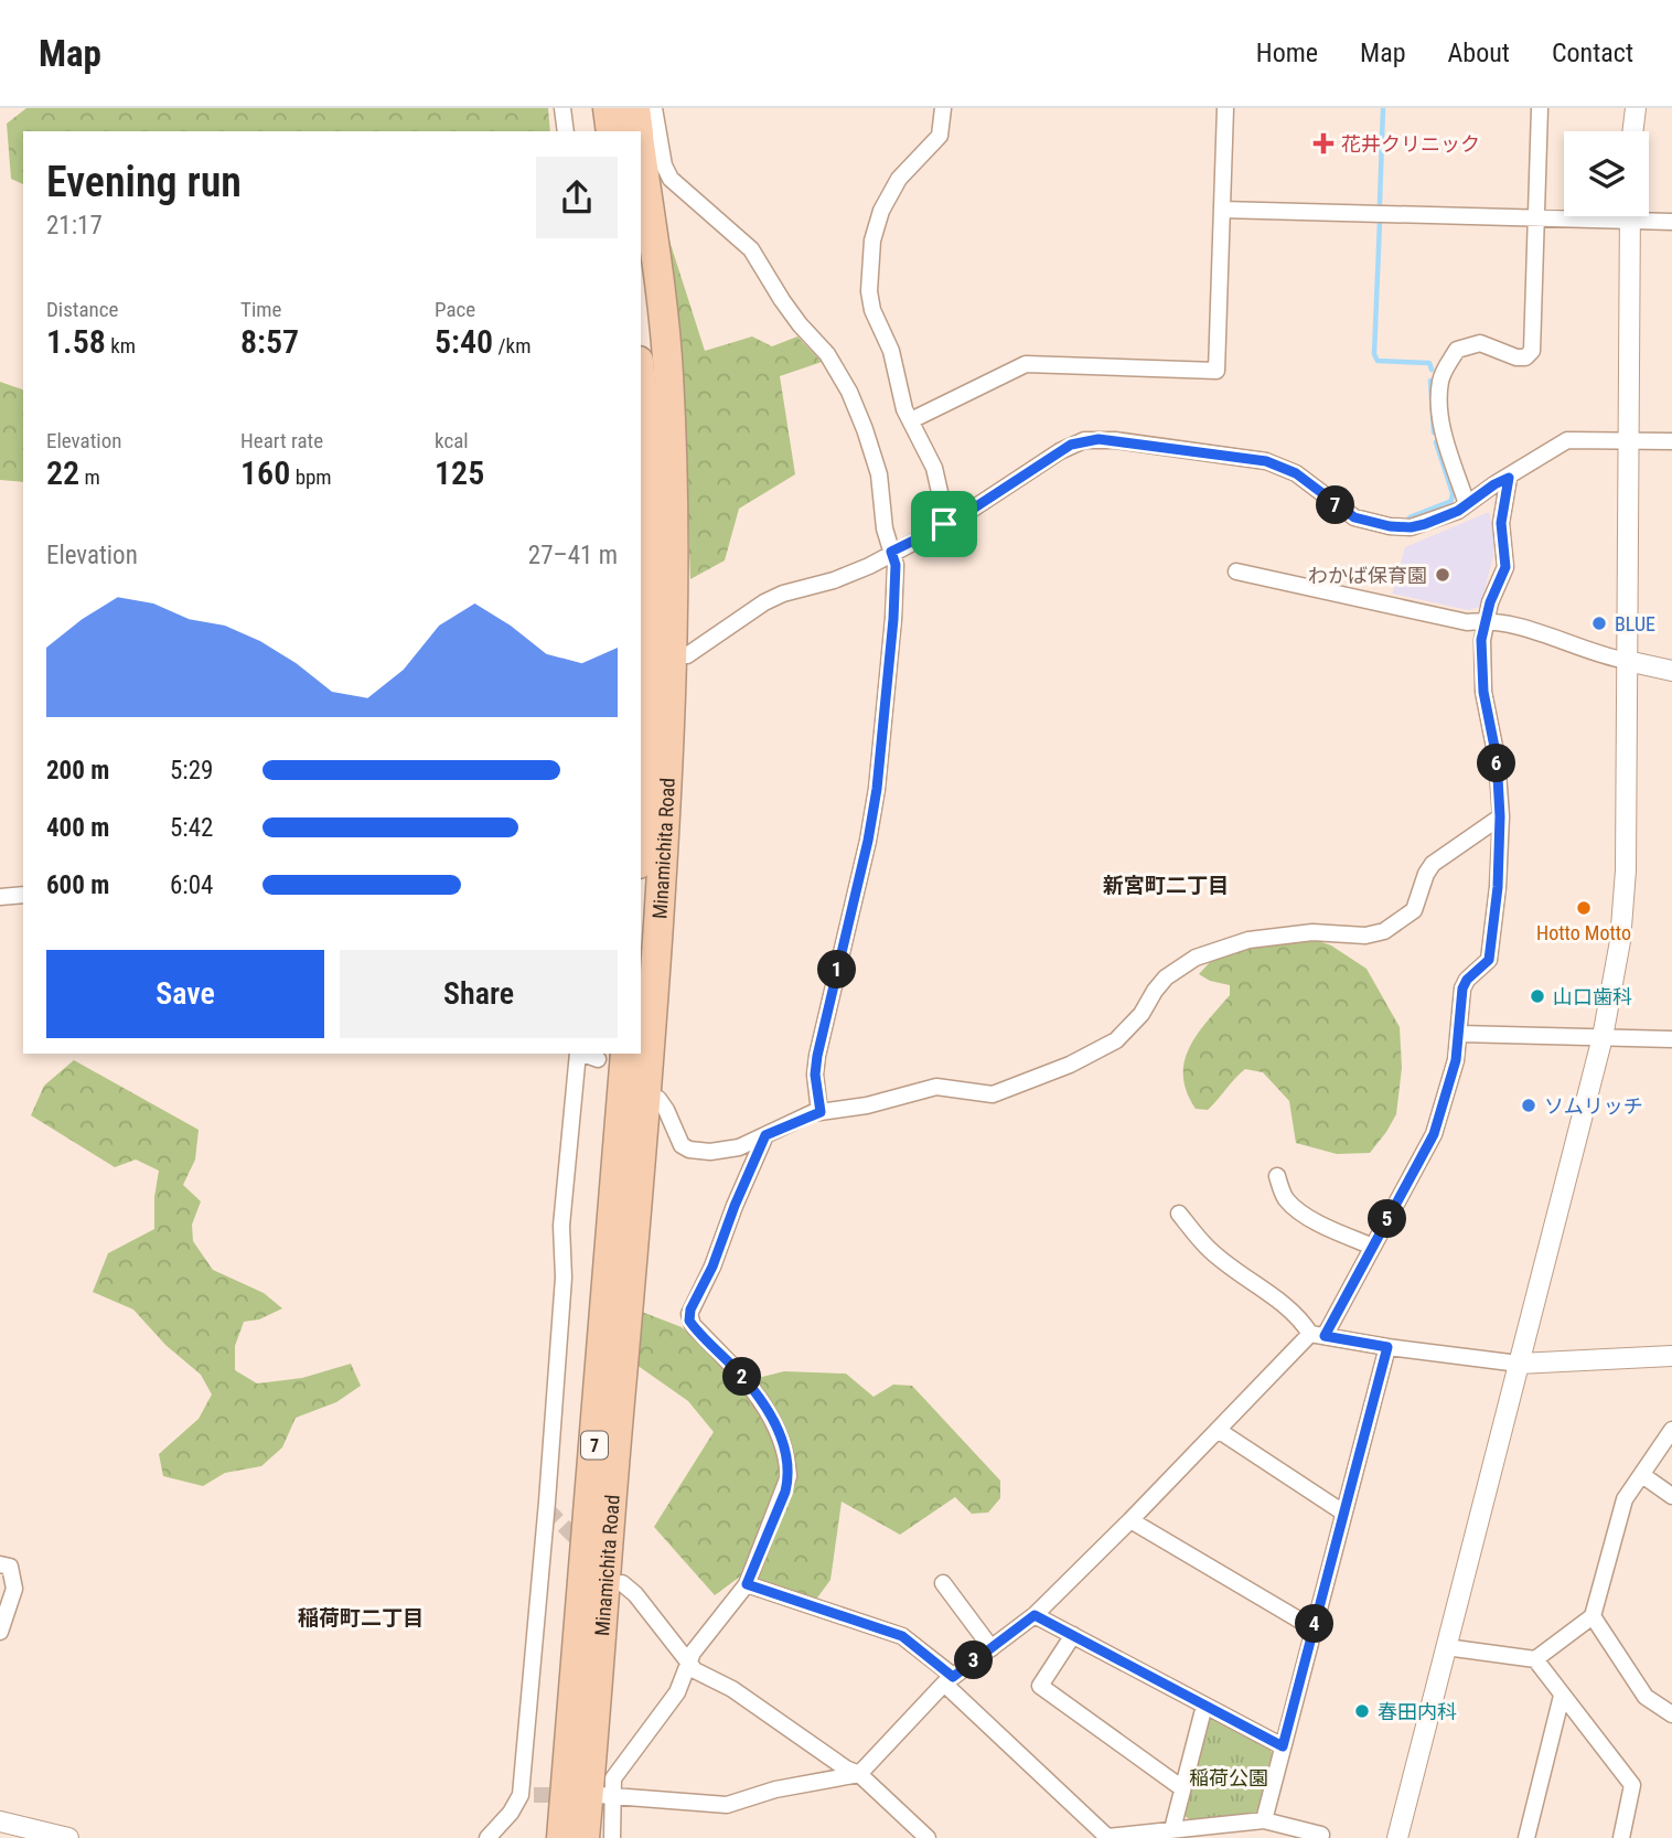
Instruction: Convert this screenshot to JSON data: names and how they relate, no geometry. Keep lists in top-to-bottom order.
{
  "streets": {
    "highway": ["Minamichita Road", "7"]
  },
  "districts": ["新宮町二丁目", "稲荷町二丁目"],
  "parks": ["稲荷公園"],
  "places": {
    "health": ["花井クリニック"],
    "other": [
      "わかば保育園",
      "BLUE",
      "Hotto Motto",
      "山口歯科",
      "ソムリッチ",
      "春田内科"
    ]
  },
  "page": {
    "header": "Map",
    "nav": [
      "Home",
      "Map",
      "About",
      "Contact"
    ],
    "heading": ["Evening run", "21:17"],
    "stats": [
      ["Distance", "1.58 km"],
      ["Time", "8:57"],
      ["Pace", "5:40 /km"],
      ["Elevation", "22 m"],
      ["Heart rate", "160 bpm"],
      ["kcal", "125"]
    ],
    "pins": [
      "7",
      "6",
      "1",
      "5",
      "2",
      "4",
      "3"
    ],
    "chart": ["Elevation", "27–41 m"],
    "list": [
      {
        "name": "200 m",
        "note": "5:29"
      },
      {
        "name": "400 m",
        "note": "5:42"
      },
      {
        "name": "600 m",
        "note": "6:04"
      }
    ],
    "buttons": ["Save", "Share"]
  }
}
